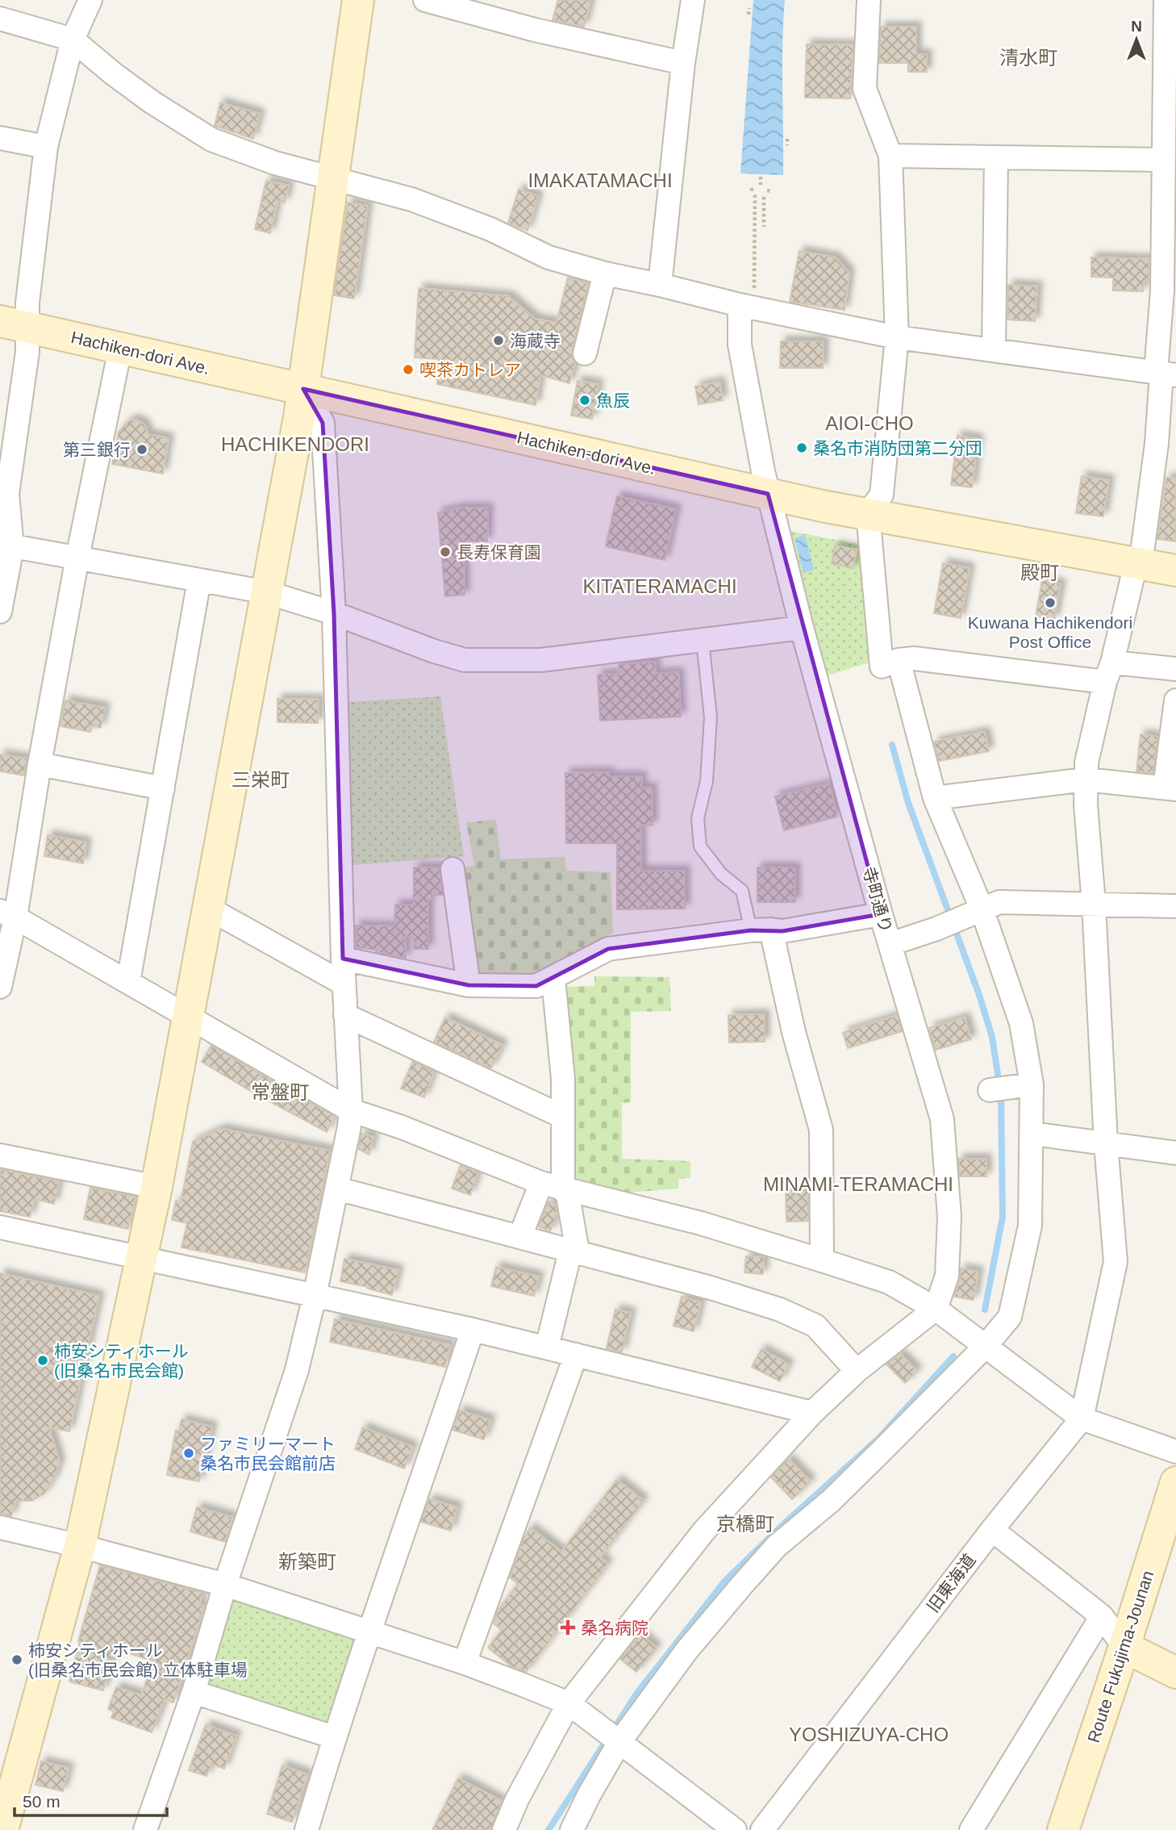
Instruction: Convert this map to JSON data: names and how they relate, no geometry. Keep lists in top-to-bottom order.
{
  "streets": {
    "street": [
      "Hachiken-dori Ave.",
      "寺町通り",
      "旧東海道",
      "Route Fukujima-Jounan"
    ]
  },
  "crossings": [
    ["Hachiken-dori Ave.", "寺町通り"]
  ],
  "districts": [
    "清水町",
    "IMAKATAMACHI",
    "AIOI-CHO",
    "HACHIKENDORI",
    "殿町",
    "KITATERAMACHI",
    "三栄町",
    "常盤町",
    "MINAMI-TERAMACHI",
    "京橋町",
    "新築町",
    "YOSHIZUYA-CHO"
  ],
  "places": {
    "other": [
      "海蔵寺",
      "喫茶カトレア",
      "魚辰",
      "桑名市消防団第二分団",
      "第三銀行",
      "長寿保育園",
      "Kuwana Hachikendori Post Office",
      "柿安シティホール (旧桑名市民会館)",
      "ファミリーマート 桑名市民会館前店",
      "柿安シティホール (旧桑名市民会館) 立体駐車場"
    ],
    "health": ["桑名病院"]
  },
  "scale_bar": "50 m",
  "north": "top"
}
